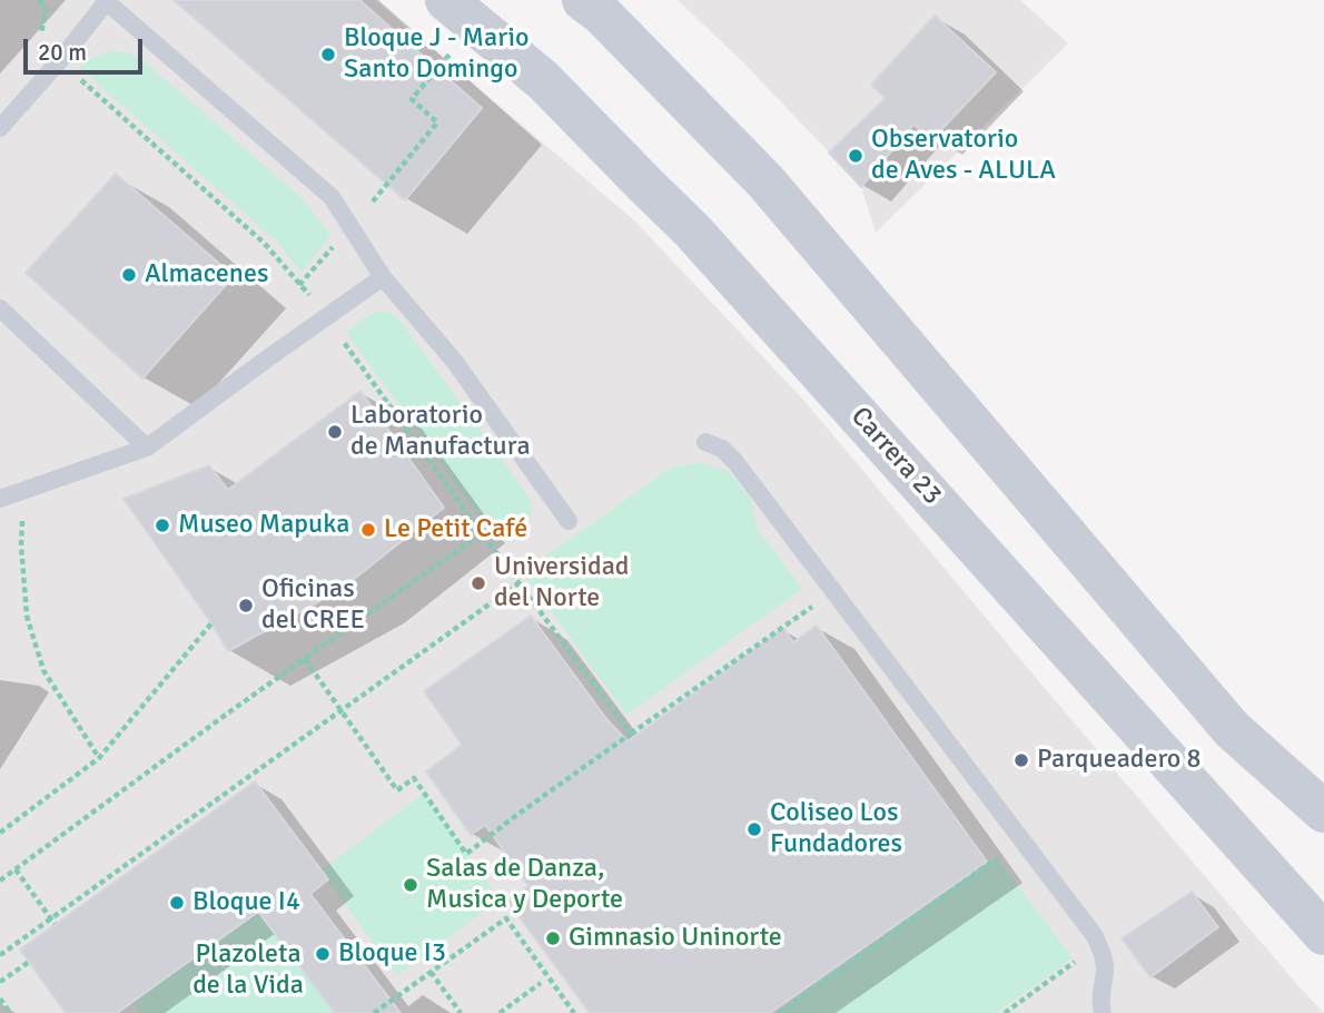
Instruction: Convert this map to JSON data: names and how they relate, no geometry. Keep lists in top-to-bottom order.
{
  "streets": {
    "street": ["Carrera 23"]
  },
  "parks": ["Plazoleta de la Vida"],
  "places": [
    "Bloque J - Mario Santo Domingo",
    "Observatorio de Aves - ALULA",
    "Almacenes",
    "Laboratorio de Manufactura",
    "Museo Mapuka",
    "Le Petit Café",
    "Universidad del Norte",
    "Oficinas del CREE",
    "Parqueadero 8",
    "Coliseo Los Fundadores",
    "Salas de Danza, Musica y Deporte",
    "Bloque I4",
    "Gimnasio Uninorte",
    "Bloque I3"
  ],
  "scale_bar": "20 m"
}
